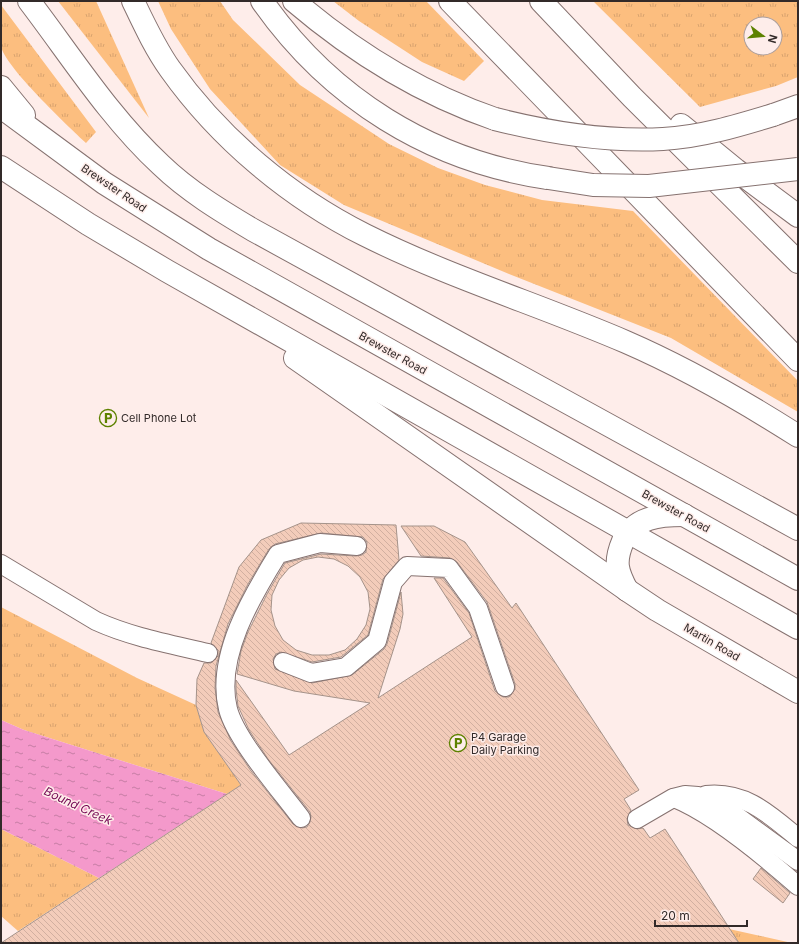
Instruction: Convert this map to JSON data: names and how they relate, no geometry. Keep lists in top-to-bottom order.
{
  "streets": {
    "main road": ["Brewster Road", "Martin Road"]
  },
  "water": ["Bound Creek"],
  "places": {
    "parking": ["Cell Phone Lot", "P4 Garage Daily Parking"]
  },
  "scale_bar": "20 m",
  "north": "right"
}
